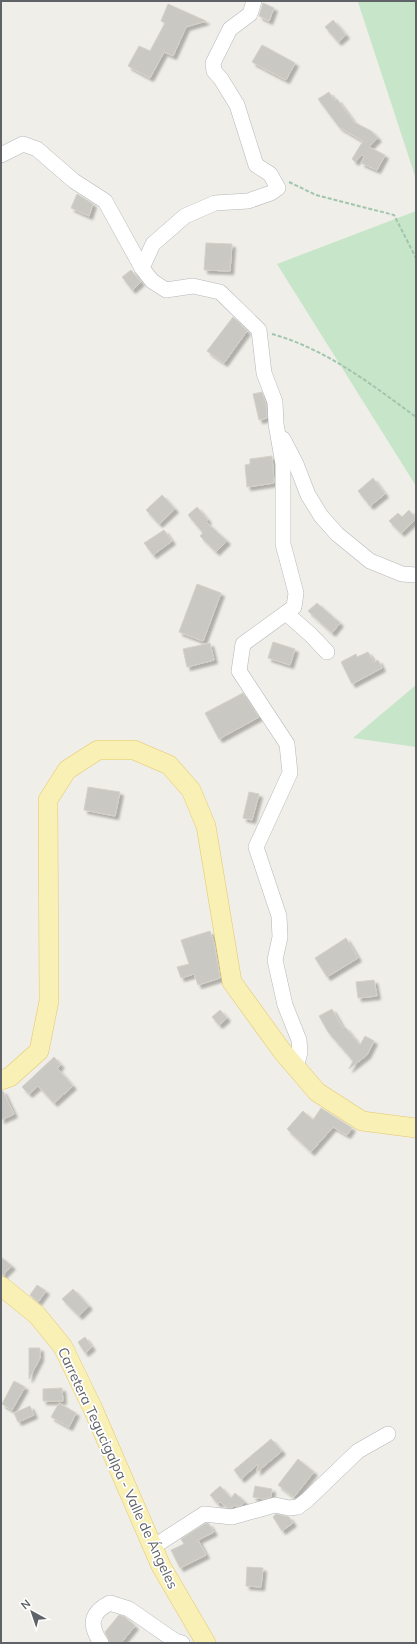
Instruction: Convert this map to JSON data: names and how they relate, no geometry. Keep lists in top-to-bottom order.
{
  "streets": {
    "main road": ["Carretera Tegucigalpa - Valle de Ángeles"]
  },
  "north": "top left"
}
